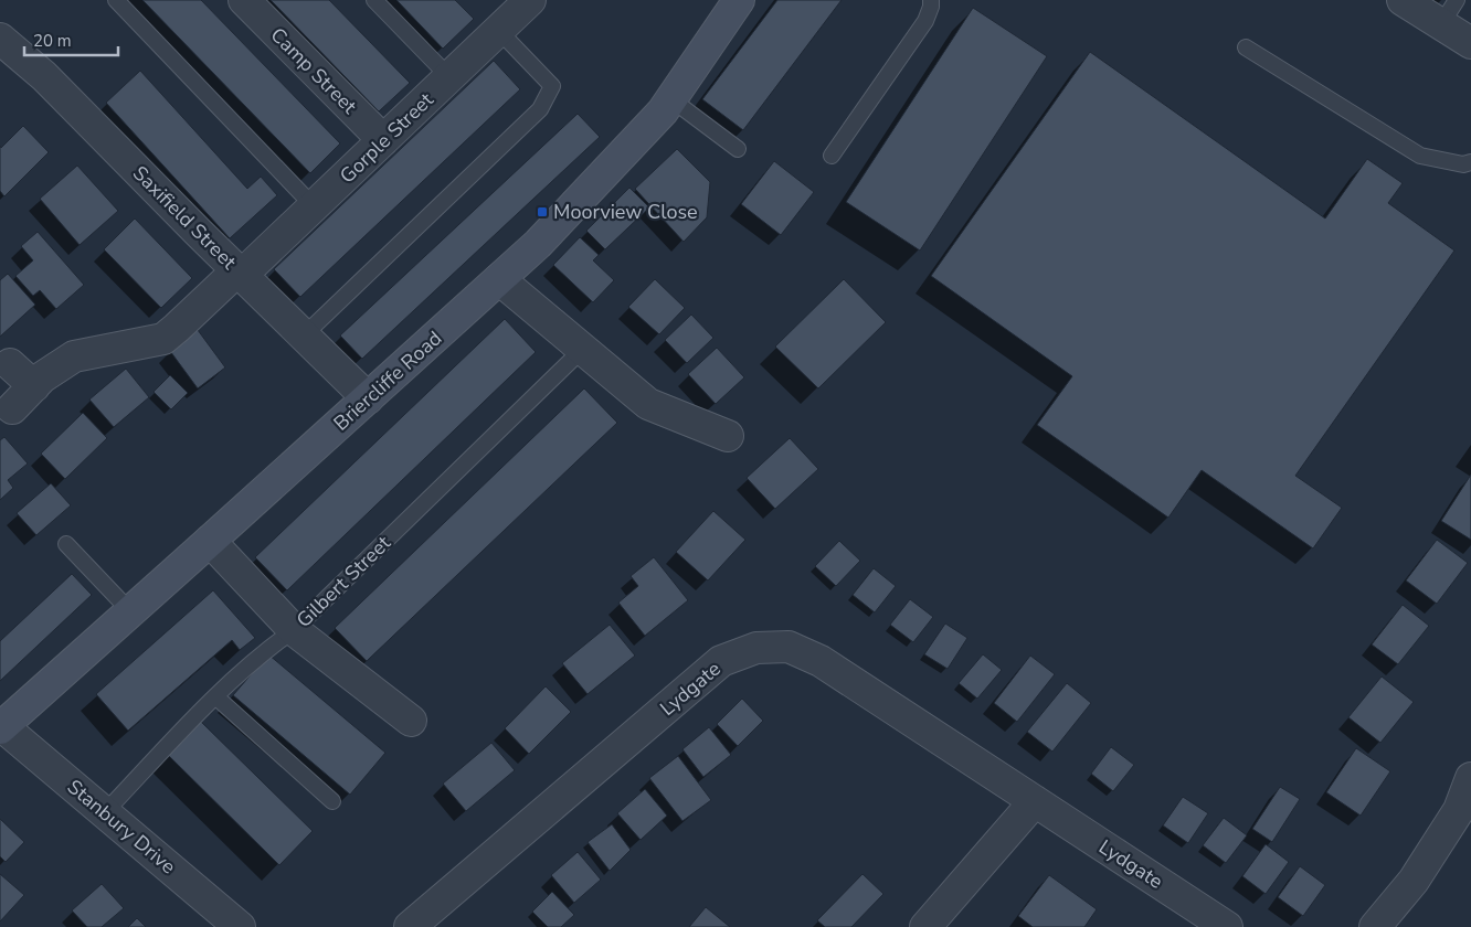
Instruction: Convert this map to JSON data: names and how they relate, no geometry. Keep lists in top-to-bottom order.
{
  "streets": {
    "street": [
      "Camp Street",
      "Gorple Street",
      "Saxifield Street",
      "Briercliffe Road",
      "Lydgate",
      "Stanbury Drive"
    ],
    "lane": ["Gilbert Street"]
  },
  "crossings": [
    ["Camp Street", "Gorple Street"],
    ["Gorple Street", "Saxifield Street"],
    ["Saxifield Street", "Briercliffe Road"],
    ["Briercliffe Road", "Stanbury Drive"],
    ["Gilbert Street", "Stanbury Drive"]
  ],
  "places": {
    "transit": ["Moorview Close"]
  },
  "scale_bar": "20 m"
}
